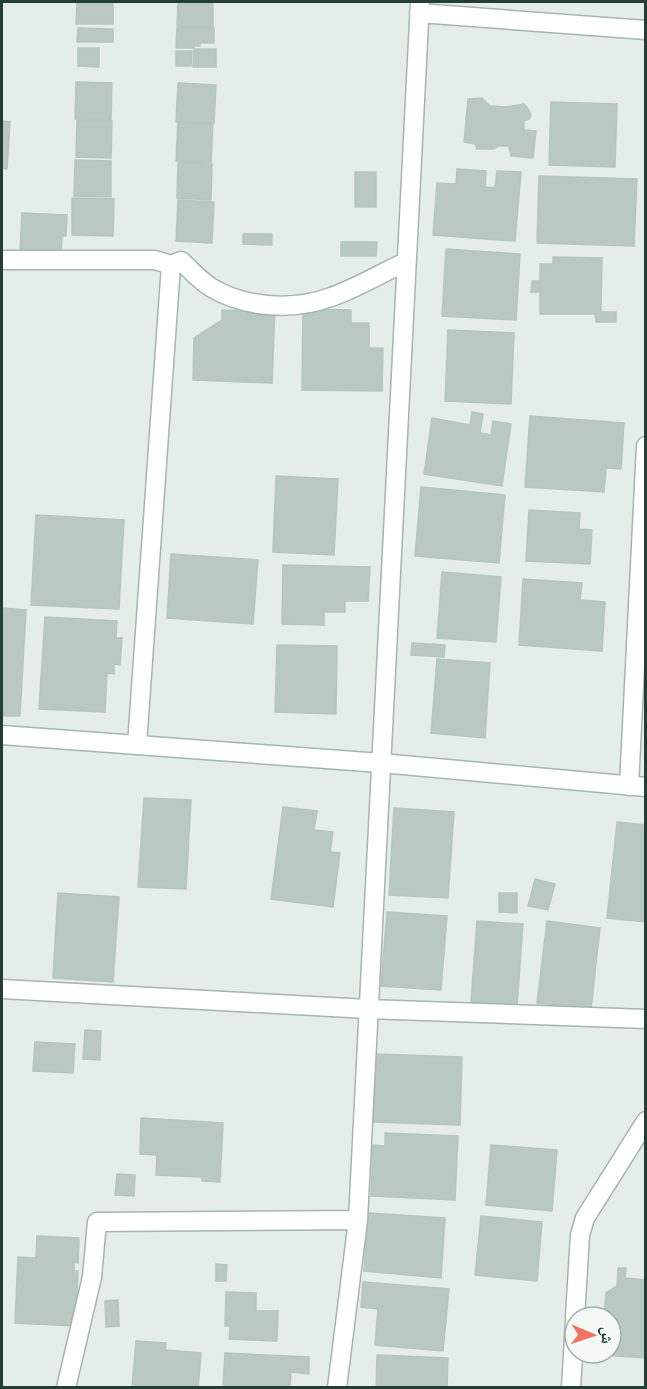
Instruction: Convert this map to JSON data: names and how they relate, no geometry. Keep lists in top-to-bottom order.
{
  "north": "right"
}
